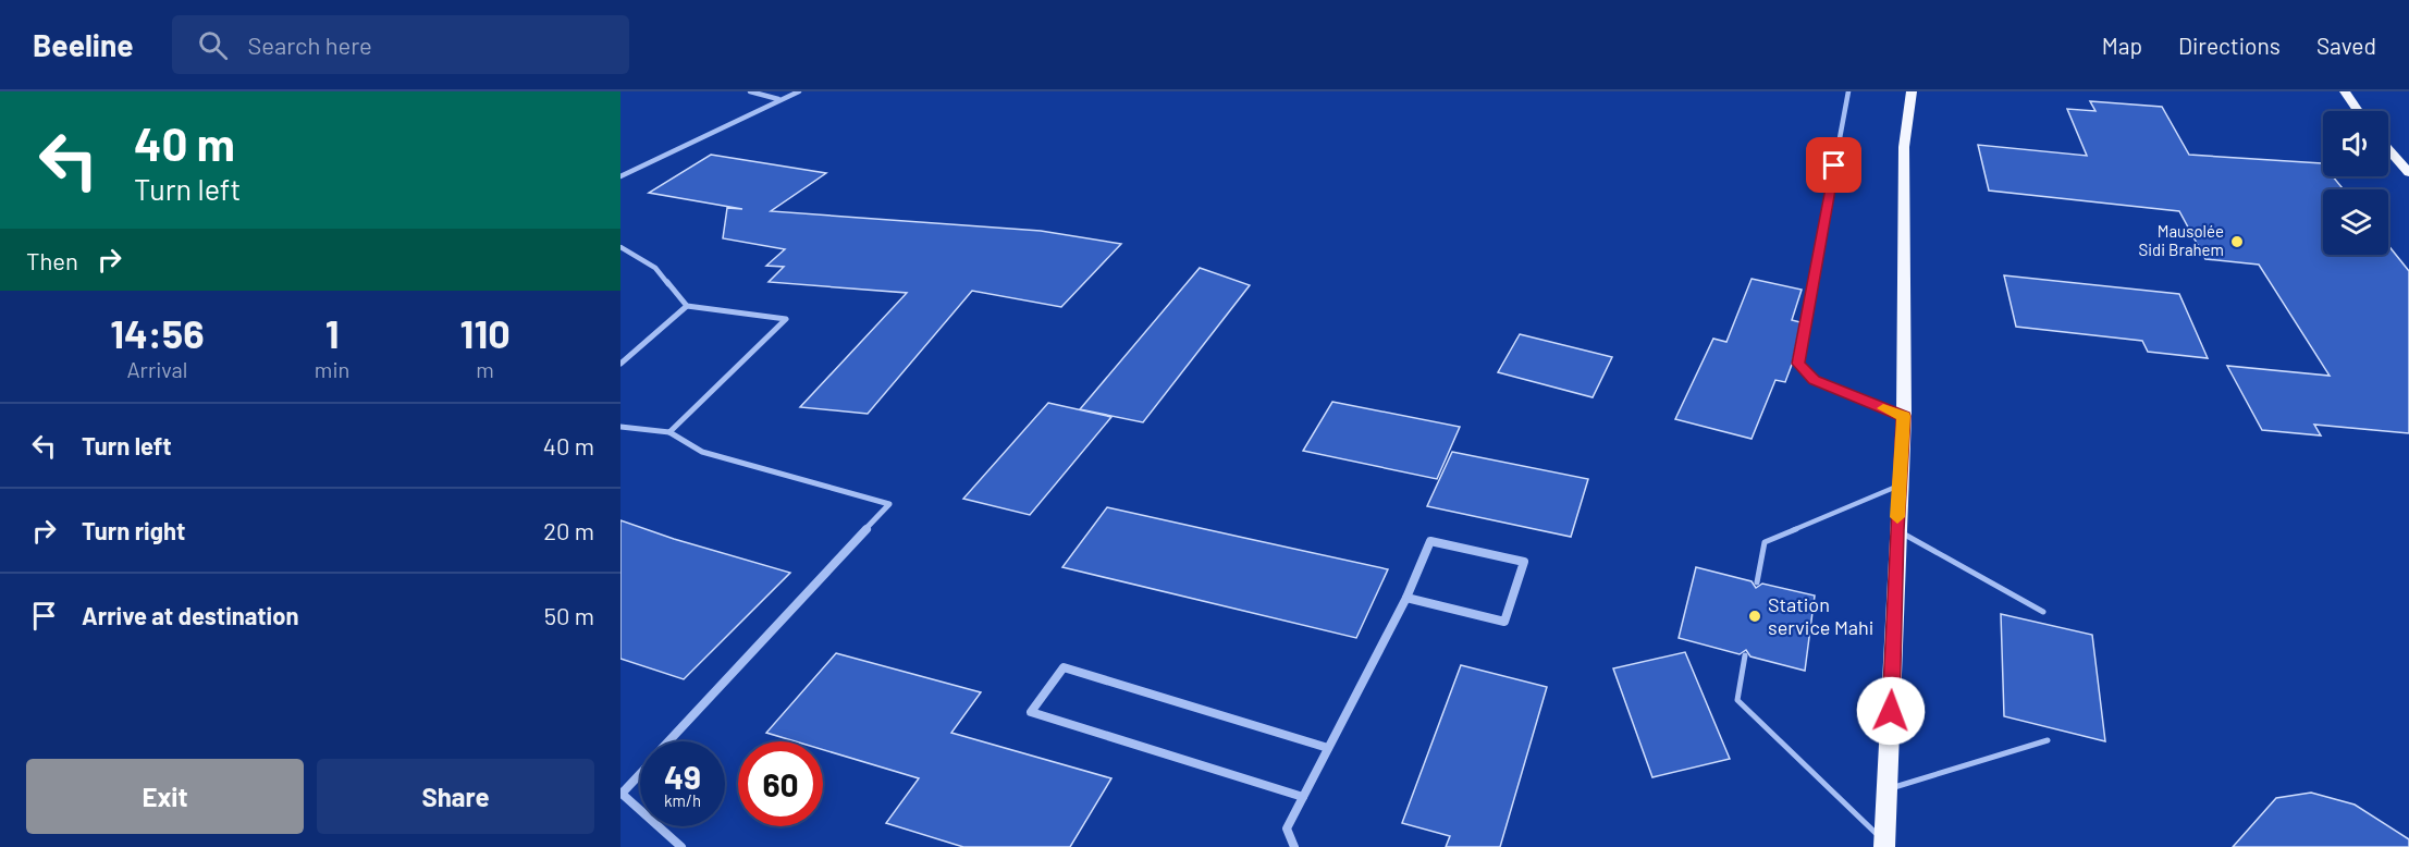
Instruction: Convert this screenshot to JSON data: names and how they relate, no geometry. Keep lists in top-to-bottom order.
{
  "places": ["Mausolée Sidi Brahem", "Station service Mahi"],
  "page": {
    "header": "Beeline",
    "search": "Search here",
    "nav": ["Map", "Directions", "Saved"],
    "turn": ["40 m", "Turn left"],
    "then": "Then",
    "eta": [
      "14:56",
      "Arrival",
      "1",
      "min",
      "110",
      "m"
    ],
    "list": [
      {
        "name": "Turn left",
        "value": "40 m"
      },
      {
        "name": "Turn right",
        "value": "20 m"
      },
      {
        "name": "Arrive at destination",
        "value": "50 m"
      }
    ],
    "speed": "49 km/h",
    "limit": "60",
    "buttons": ["Exit", "Share"]
  }
}
